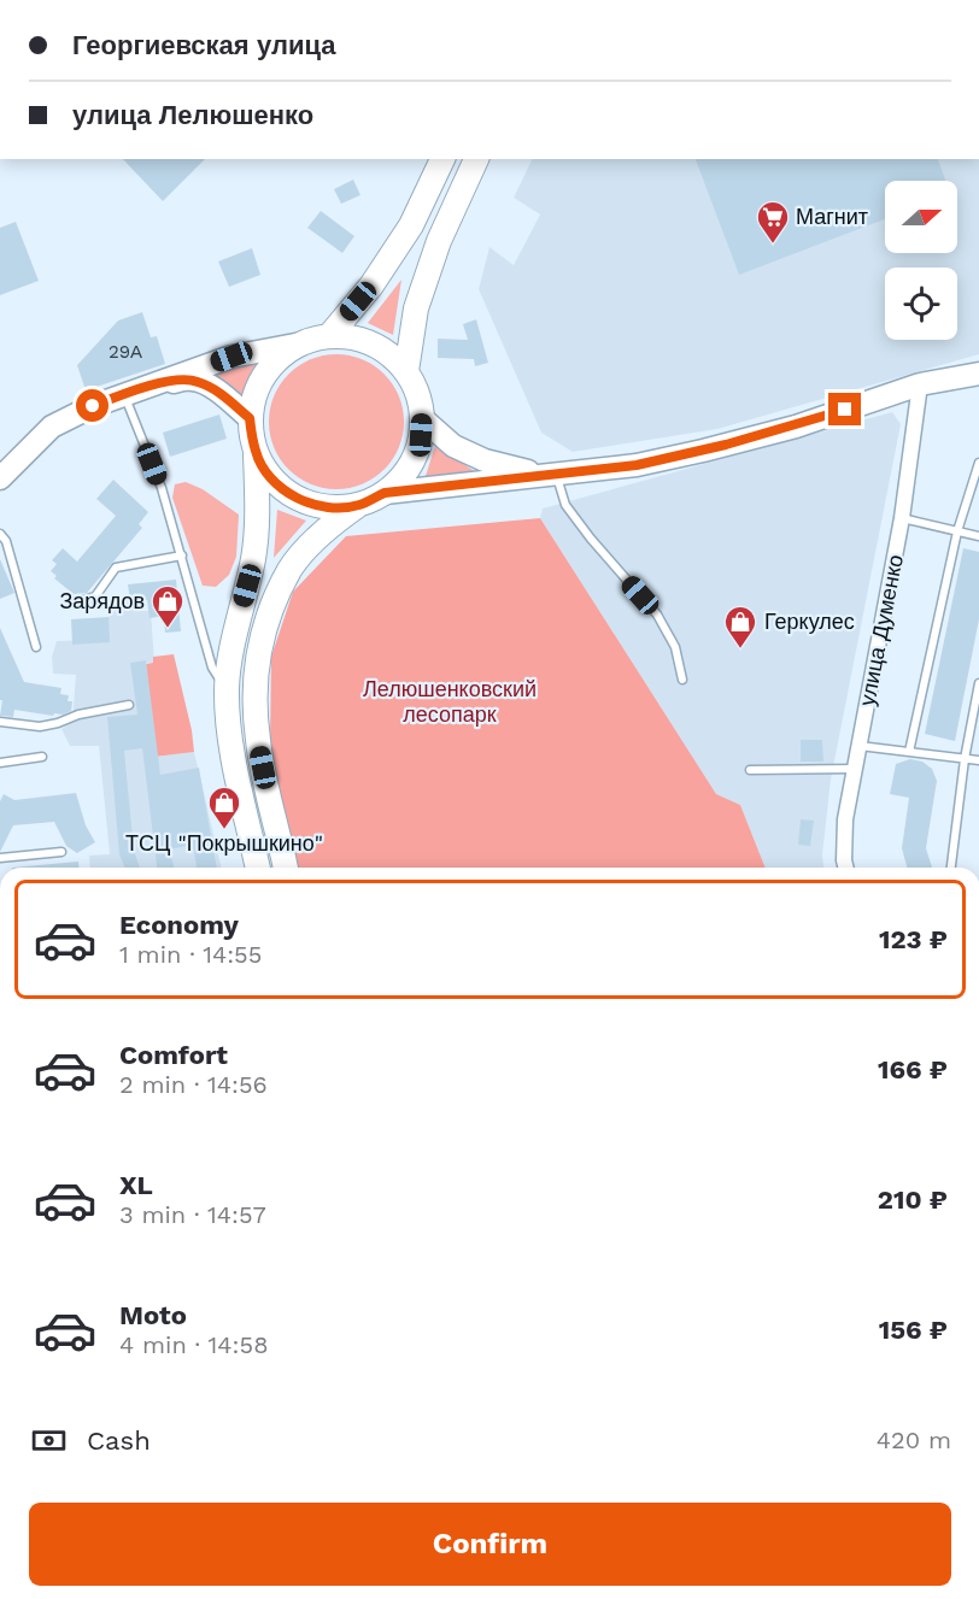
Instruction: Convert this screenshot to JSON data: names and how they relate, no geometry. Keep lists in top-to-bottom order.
{
  "streets": {
    "street": ["улица Думенко"]
  },
  "parks": ["Лелюшенковский лесопарк"],
  "places": {
    "supermarket": ["Магнит"],
    "shop": ["Зарядов", "Геркулес", "ТСЦ \"Покрышкино\""]
  },
  "house_numbers": ["29А"],
  "north": "right",
  "page": {
    "banner": ["Георгиевская улица", "улица Лелюшенко"],
    "list": [
      {
        "name": "Economy",
        "note": "1 min · 14:55",
        "value": "123 ₽"
      },
      {
        "name": "Comfort",
        "note": "2 min · 14:56",
        "value": "166 ₽"
      },
      {
        "name": "XL",
        "note": "3 min · 14:57",
        "value": "210 ₽"
      },
      {
        "name": "Moto",
        "note": "4 min · 14:58",
        "value": "156 ₽"
      }
    ],
    "pay": ["Cash", "420 m"],
    "buttons": "Confirm"
  }
}
